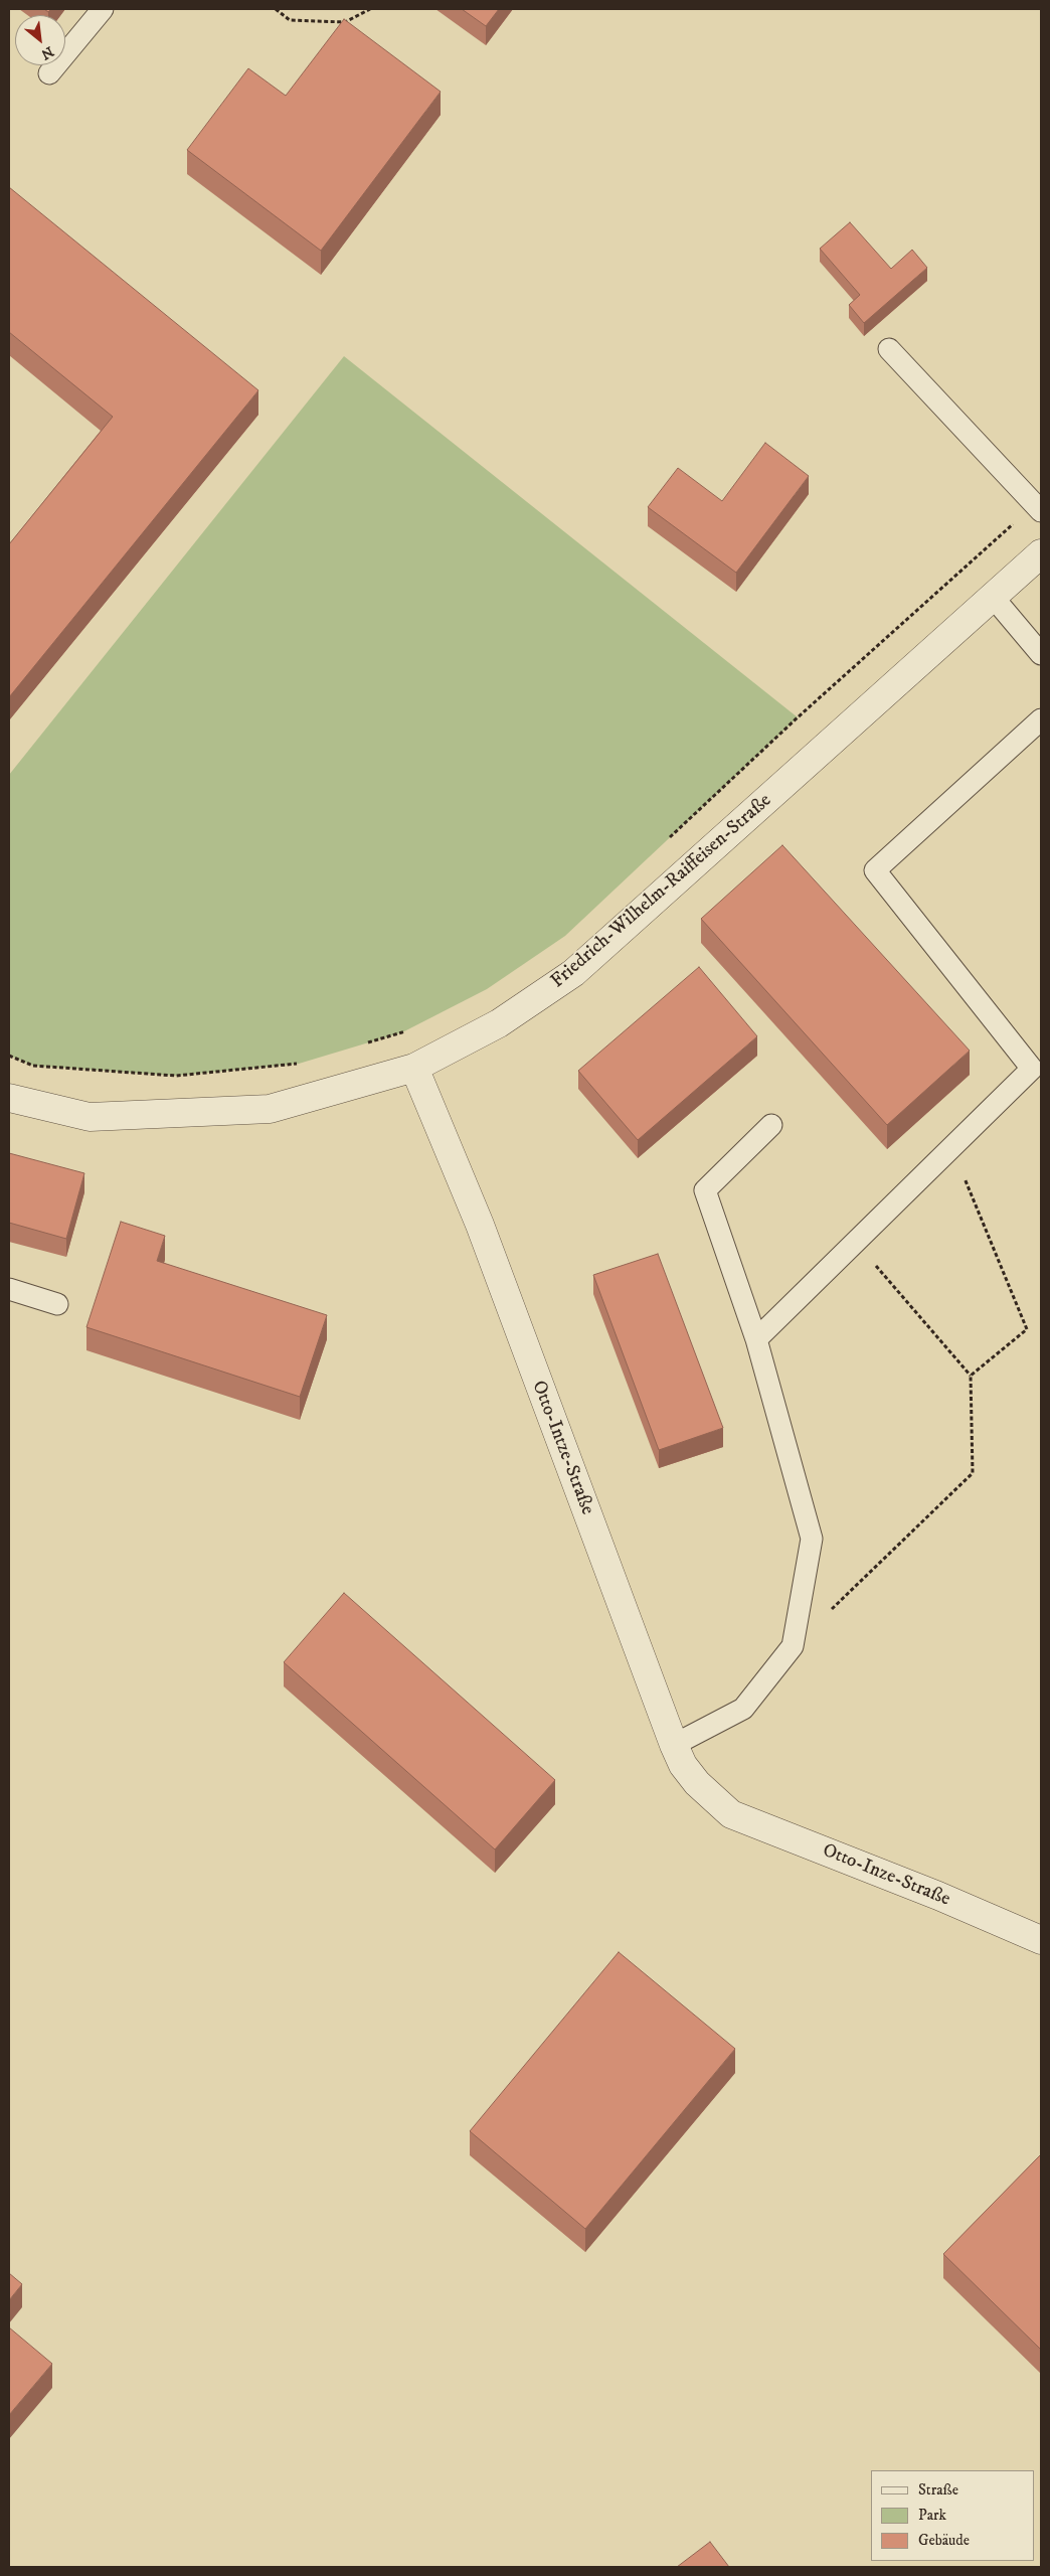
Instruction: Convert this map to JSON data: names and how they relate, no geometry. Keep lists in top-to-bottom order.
{
  "streets": {
    "street": ["Friedrich-Wilhelm-Raiffeisen-Straße", "Otto-Intze-Straße", "Otto-Inze-Straße"]
  },
  "crossings": [
    ["Friedrich-Wilhelm-Raiffeisen-Straße", "Otto-Intze-Straße"],
    ["Otto-Intze-Straße", "Otto-Inze-Straße"]
  ],
  "legend": ["Straße", "Park", "Gebäude"],
  "north": "bottom right"
}
